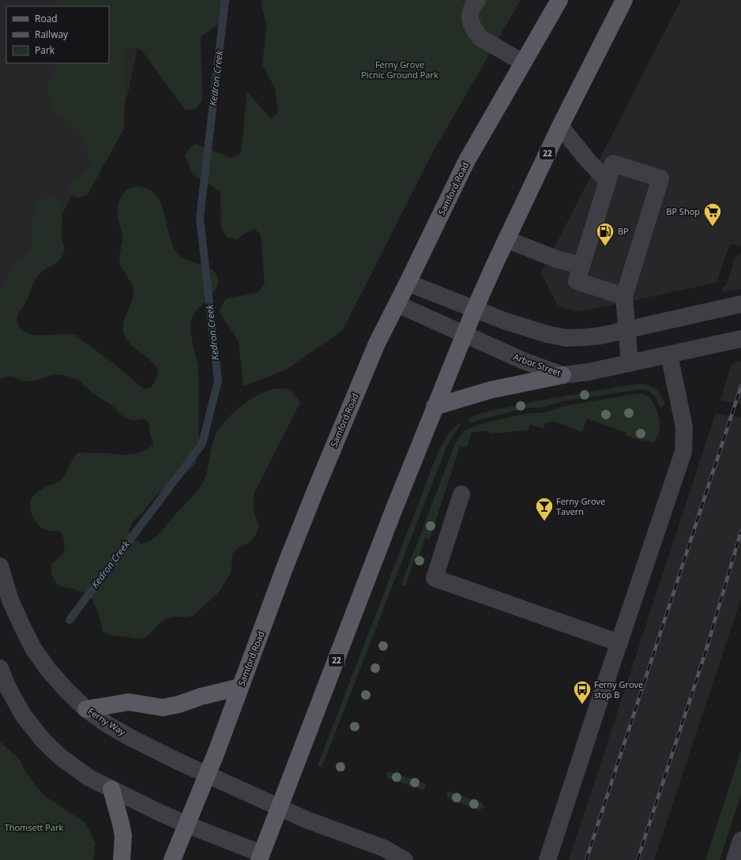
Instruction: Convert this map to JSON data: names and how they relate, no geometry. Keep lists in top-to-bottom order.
{
  "streets": {
    "main road": ["22", "Samford Road"],
    "street": ["Arbor Street", "Ferny Way"]
  },
  "crossings": [
    ["22", "Arbor Street"],
    ["22", "Ferny Way"],
    ["Samford Road", "Arbor Street"],
    ["Samford Road", "Ferny Way"]
  ],
  "water": ["Kedron Creek"],
  "parks": ["Ferny Grove Picnic Ground Park", "Thomsett Park"],
  "places": {
    "supermarket": ["BP Shop"],
    "fuel station": ["BP"],
    "bar": ["Ferny Grove Tavern"],
    "bus stop": ["Ferny Grove stop B"]
  },
  "legend": ["Road", "Railway", "Park"]
}
